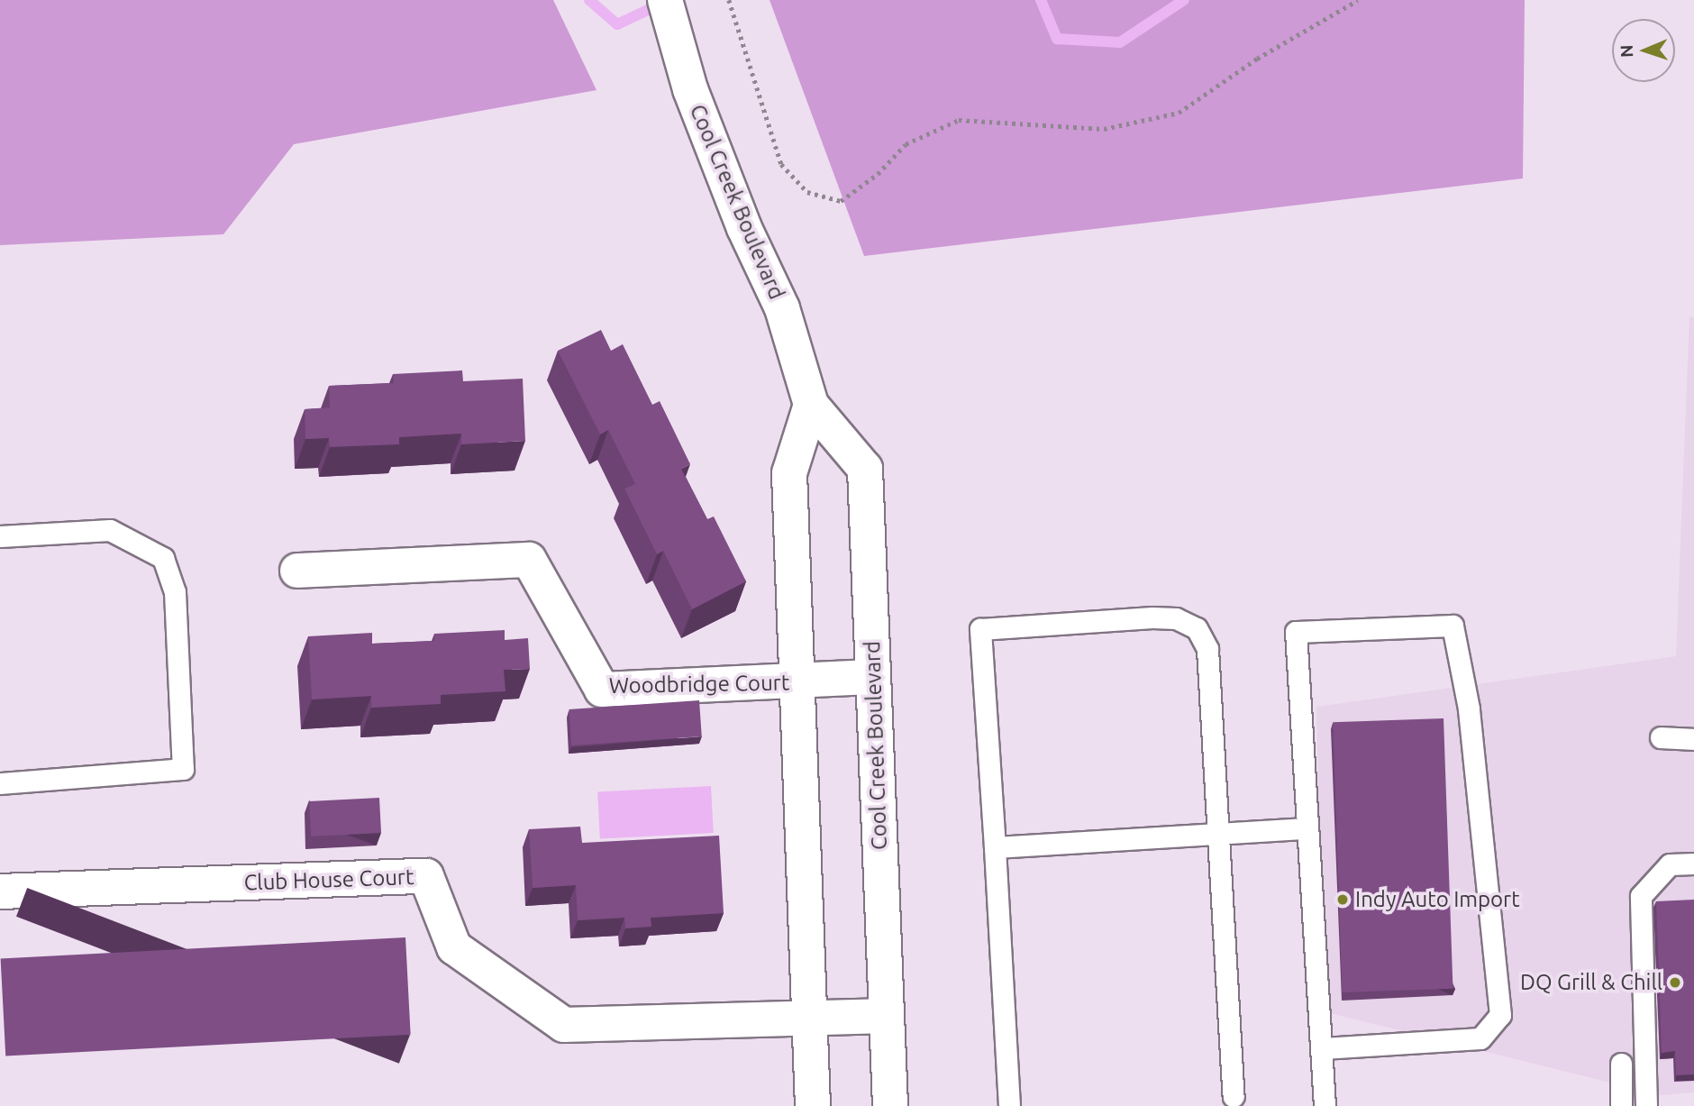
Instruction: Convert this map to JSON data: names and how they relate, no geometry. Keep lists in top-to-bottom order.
{
  "streets": {
    "street": ["Cool Creek Boulevard", "Woodbridge Court", "Club House Court"]
  },
  "crossings": [
    ["Cool Creek Boulevard", "Woodbridge Court"],
    ["Cool Creek Boulevard", "Club House Court"]
  ],
  "places": ["Indy Auto Import", "DQ Grill & Chill"],
  "north": "left"
}
